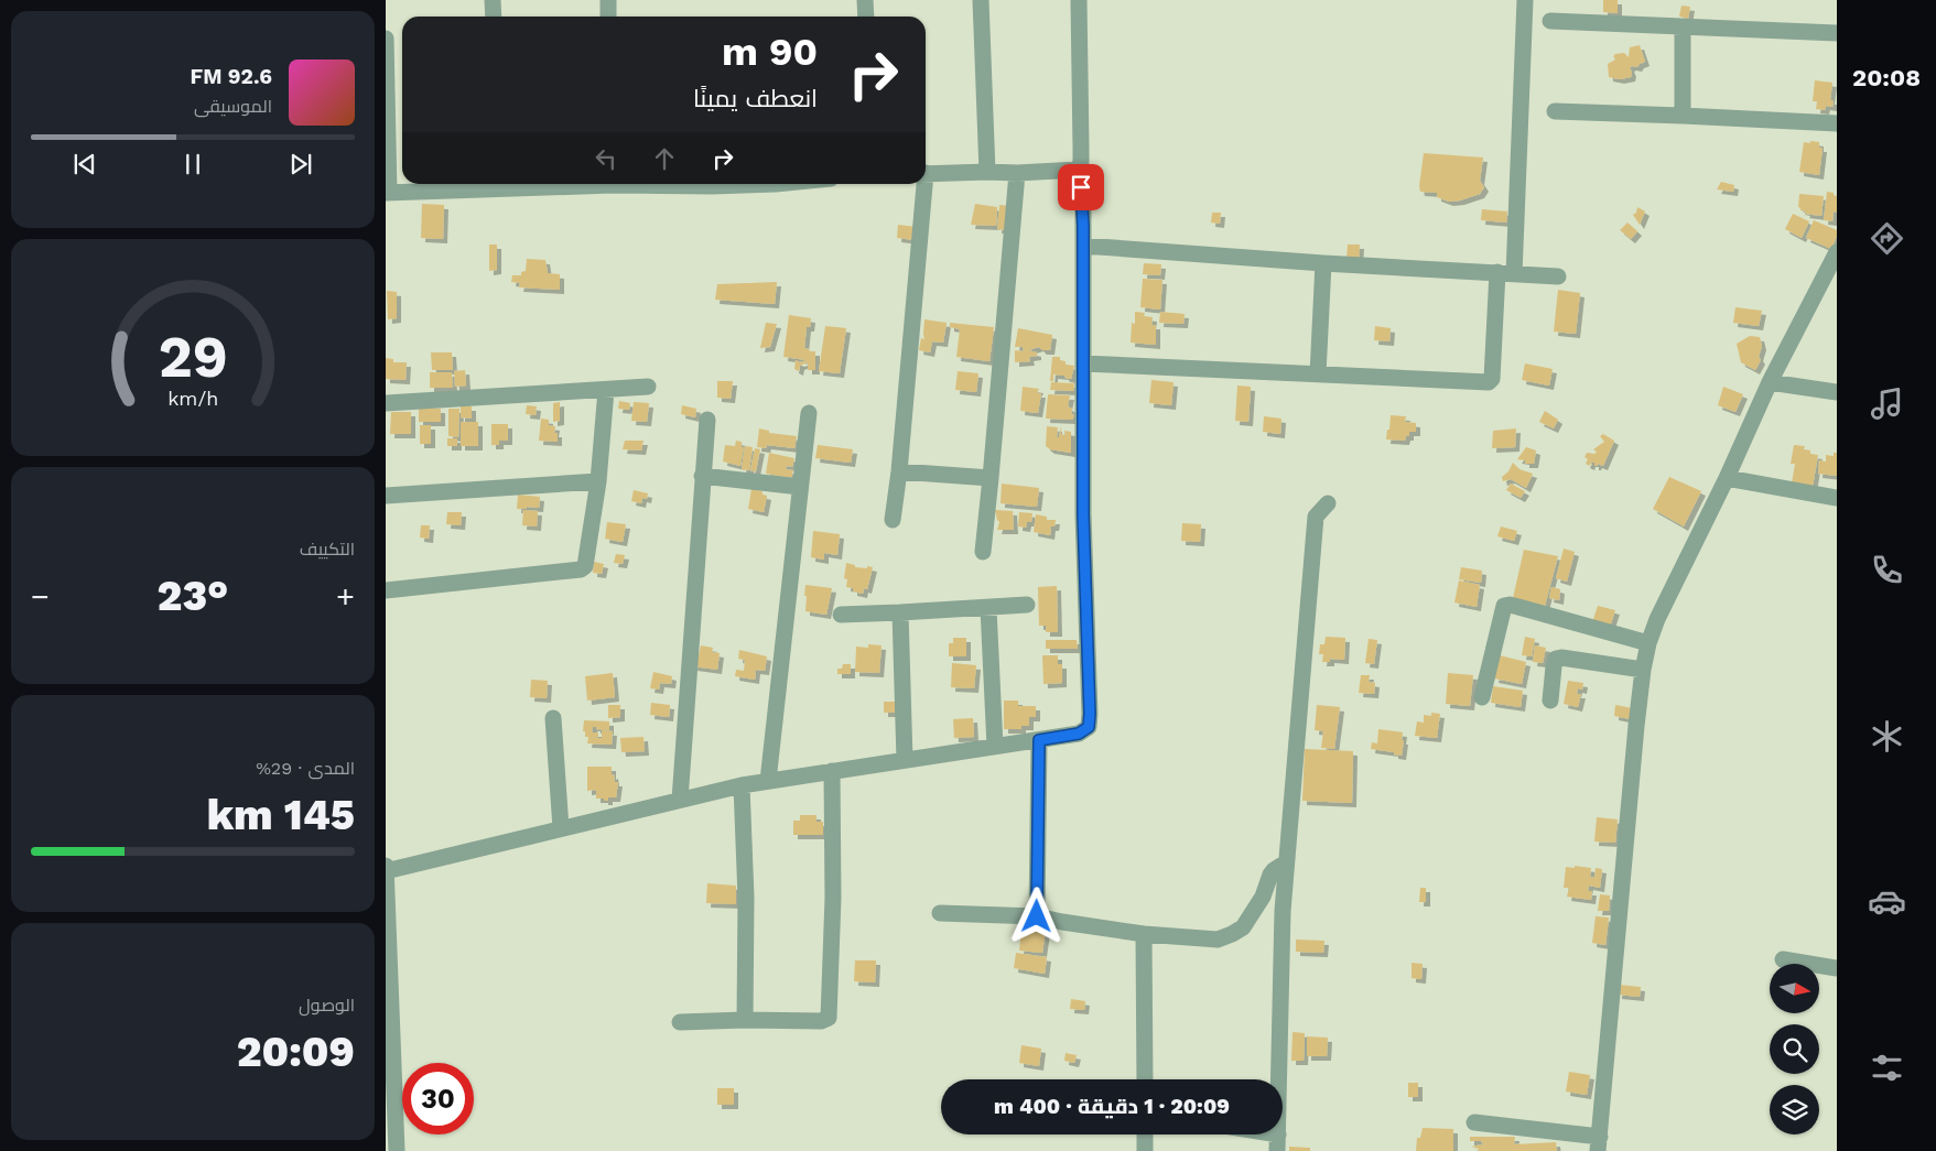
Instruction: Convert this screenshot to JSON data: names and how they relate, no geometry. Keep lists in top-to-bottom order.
{
  "north": "right",
  "page": {
    "tabs": "20:08",
    "turn": ["90 m", "انعطف يمينًا"],
    "song": ["92.6 FM", "الموسيقى"],
    "tile": [
      "التكييف",
      ["المدى · 29%", "145 km"],
      ["الوصول", "20:09"]
    ],
    "heat": ["−", "23°", "+"],
    "limit": "30",
    "trip": "20:09 · 1 دقيقة · 400 m",
    "gauge": ["29", "km/h"]
  }
}
